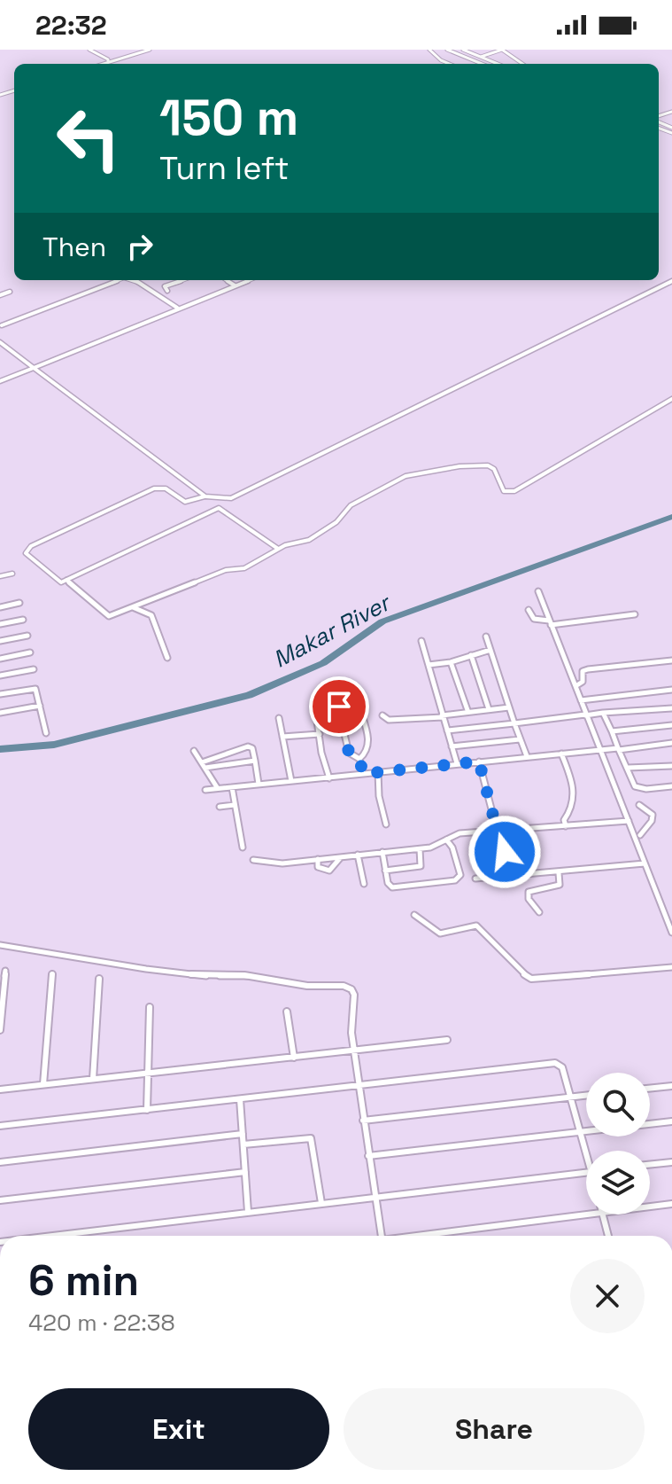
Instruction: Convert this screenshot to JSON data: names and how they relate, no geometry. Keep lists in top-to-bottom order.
{
  "water": ["Makar River"],
  "page": {
    "status": "22:32",
    "turn": ["150 m", "Turn left"],
    "then": "Then",
    "heading": ["6 min", "420 m · 22:38"],
    "buttons": ["Exit", "Share"]
  }
}
